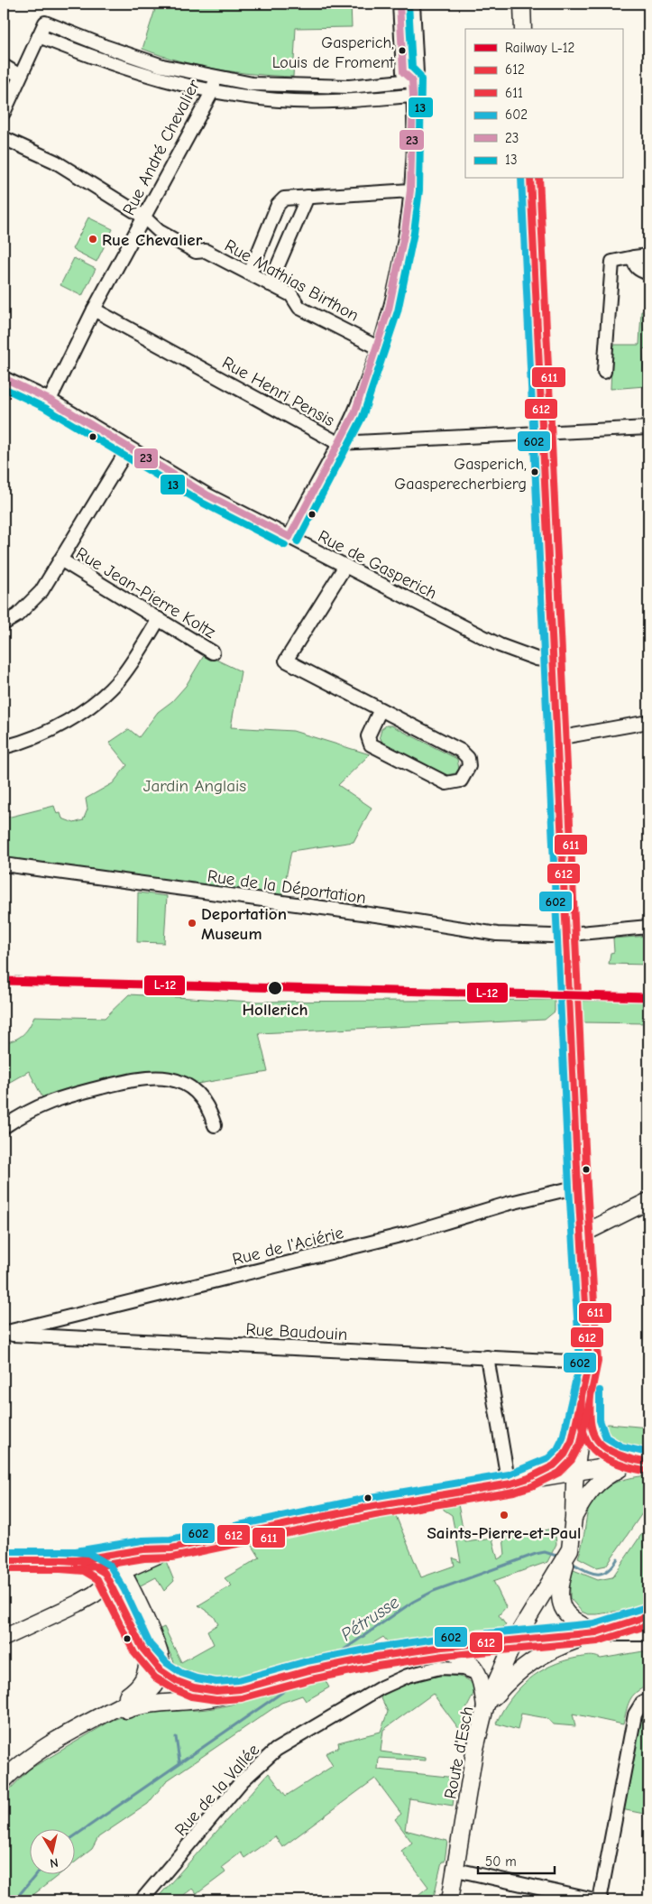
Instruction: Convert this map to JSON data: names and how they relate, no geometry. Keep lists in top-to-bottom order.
{
  "streets": {
    "main road": ["Route d'Esch"],
    "street": [
      "Rue André Chevalier",
      "Rue Mathias Birthon",
      "Rue Henri Pensis",
      "Rue de Gasperich",
      "Rue Jean-Pierre Koltz",
      "Rue de la Déportation",
      "Rue de l'Aciérie",
      "Rue Baudouin",
      "Rue de la Vallée"
    ]
  },
  "crossings": [
    ["Rue André Chevalier", "Rue Mathias Birthon"],
    ["Rue André Chevalier", "Rue Henri Pensis"],
    ["Rue André Chevalier", "Rue de Gasperich"],
    ["Rue de l'Aciérie", "Rue Baudouin"]
  ],
  "water": ["Pétrusse"],
  "parks": ["Jardin Anglais"],
  "places": [
    "Gasperich, Louis de Froment",
    "Rue Chevalier",
    "Gasperich, Gaasperecherbierg",
    "Deportation Museum",
    "Hollerich",
    "Saints-Pierre-et-Paul"
  ],
  "lines": [
    "transit line 23",
    "transit line 13",
    "transit line 612",
    "transit line 611",
    "transit line 602",
    "rail line L-12"
  ],
  "legend": [
    "Railway L-12",
    "612",
    "611",
    "602",
    "23",
    "13"
  ],
  "scale_bar": "50 m",
  "north": "bottom"
}
